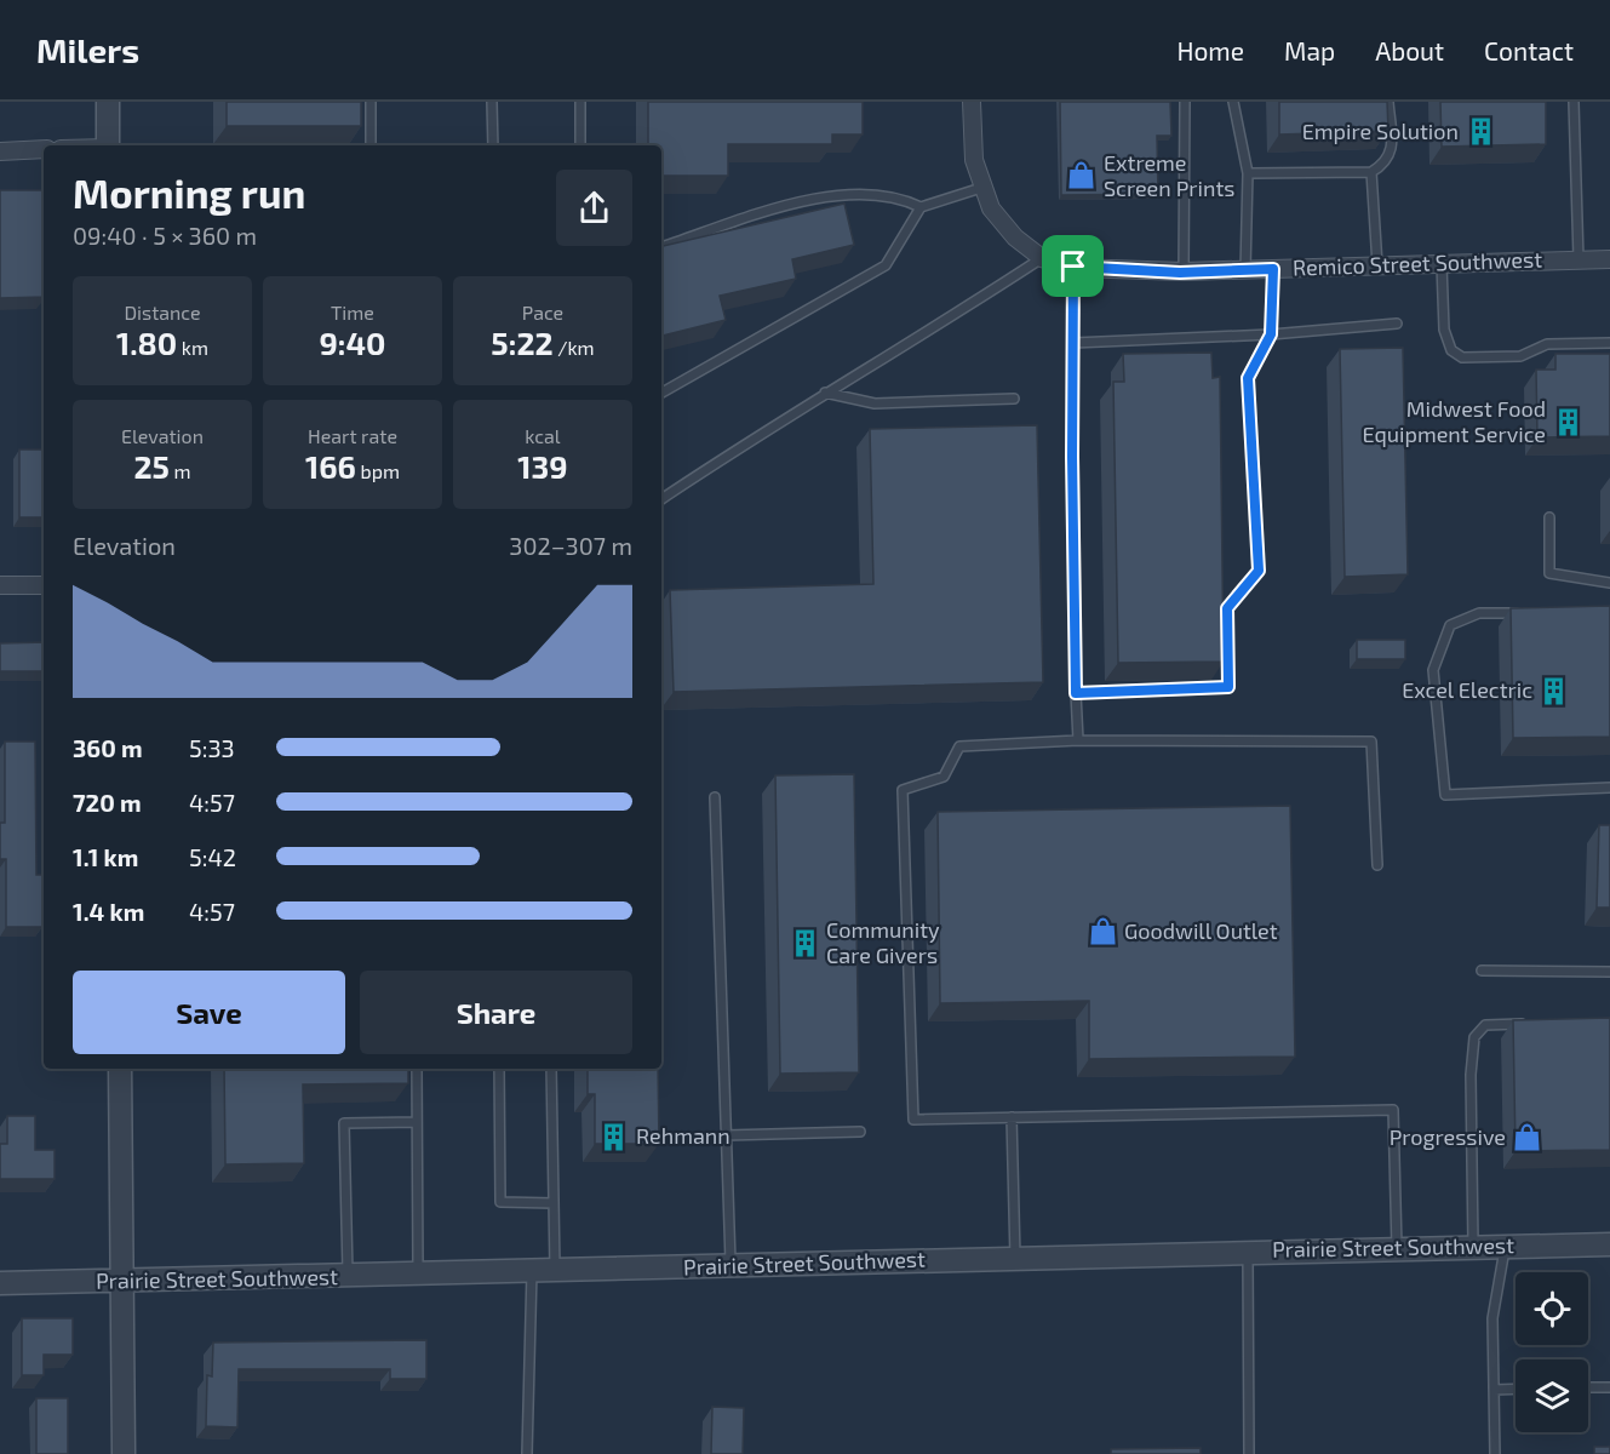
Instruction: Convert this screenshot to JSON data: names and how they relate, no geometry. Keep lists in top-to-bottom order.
{
  "streets": {
    "street": ["Remico Street Southwest", "Prairie Street Southwest"]
  },
  "places": {
    "building": [
      "Empire Solution",
      "Midwest Food Equipment Service",
      "Excel Electric",
      "Community Care Givers",
      "Rehmann"
    ],
    "shop": ["Extreme Screen Prints", "Goodwill Outlet", "Progressive"]
  },
  "page": {
    "header": "Milers",
    "nav": [
      "Home",
      "Map",
      "About",
      "Contact"
    ],
    "heading": ["Morning run", "09:40 · 5 × 360 m"],
    "stats": [
      ["Distance", "1.80 km"],
      ["Time", "9:40"],
      ["Pace", "5:22 /km"],
      ["Elevation", "25 m"],
      ["Heart rate", "166 bpm"],
      ["kcal", "139"]
    ],
    "chart": ["Elevation", "302–307 m"],
    "list": [
      {
        "name": "360 m",
        "note": "5:33"
      },
      {
        "name": "720 m",
        "note": "4:57"
      },
      {
        "name": "1.1 km",
        "note": "5:42"
      },
      {
        "name": "1.4 km",
        "note": "4:57"
      }
    ],
    "buttons": ["Save", "Share"]
  }
}
